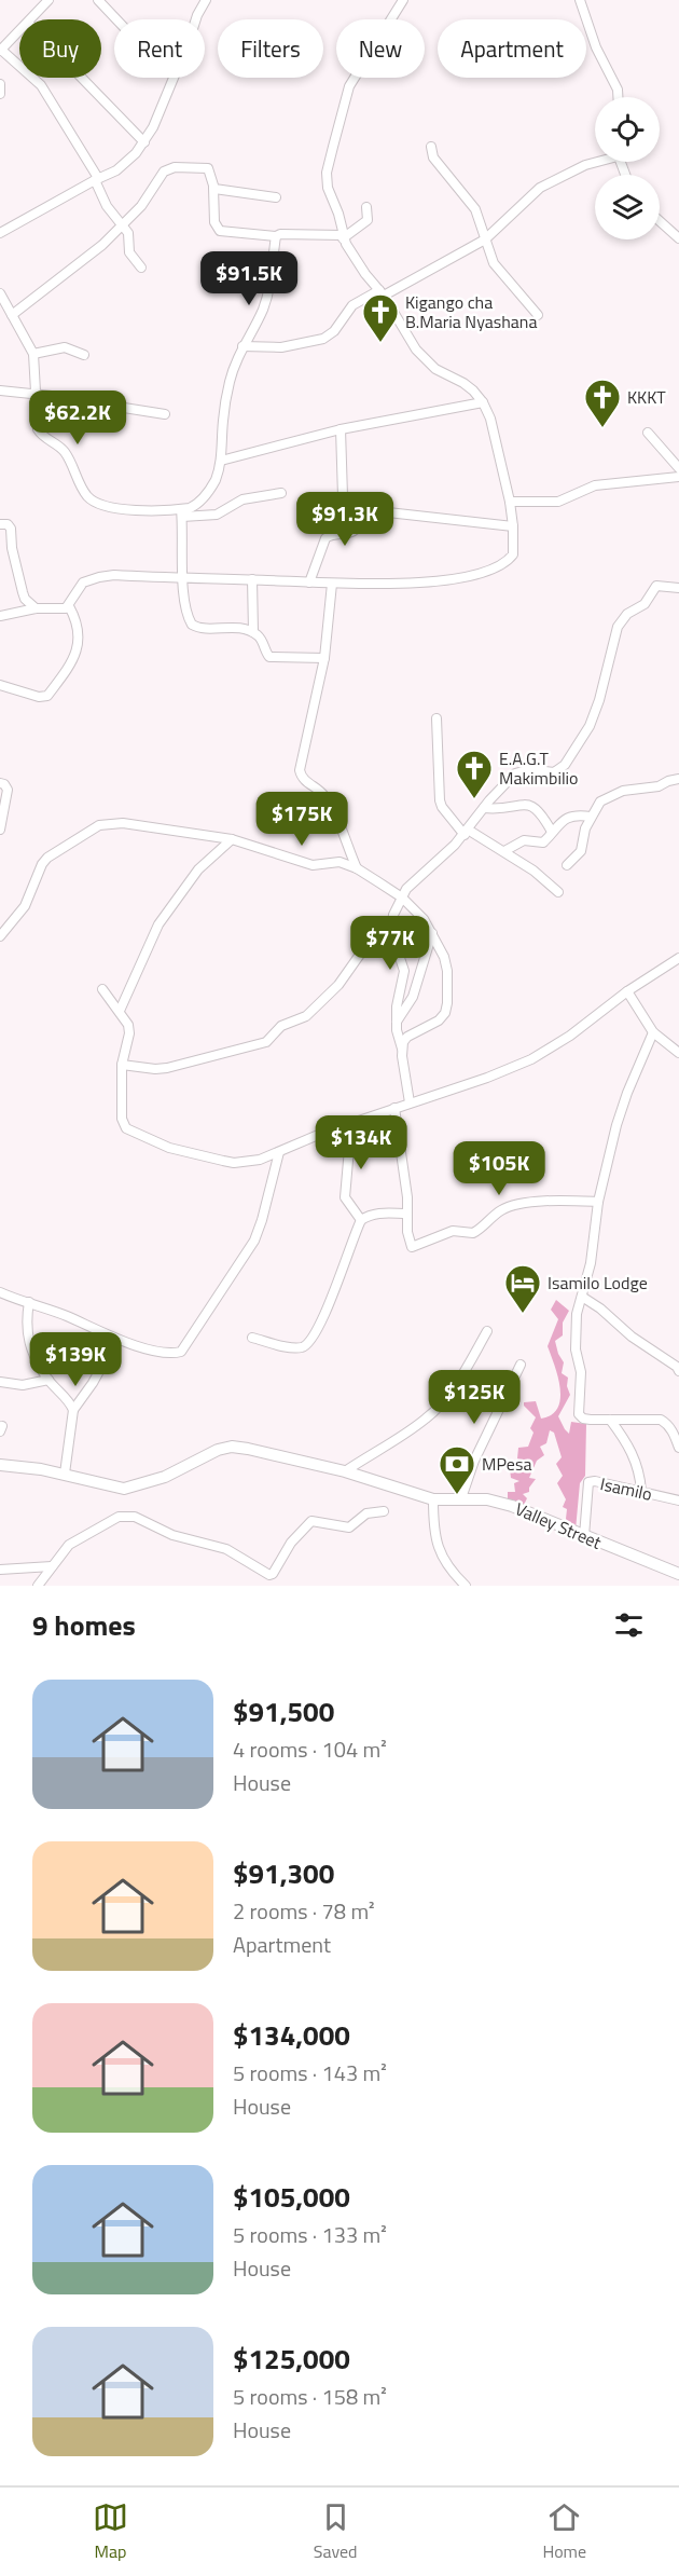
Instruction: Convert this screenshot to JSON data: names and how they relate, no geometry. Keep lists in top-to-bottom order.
{
  "streets": {
    "main road": ["Valley Street"],
    "street": ["Isamilo"]
  },
  "crossings": [
    ["Isamilo", "Valley Street"]
  ],
  "places": {
    "church": ["Kigango cha B.Maria Nyashana", "KKKT", "E.A.G.T Makimbilio"],
    "hotel": ["Isamilo Lodge"],
    "bank": ["MPesa"]
  },
  "page": {
    "chip": [
      "Buy",
      "Rent",
      "Filters",
      "New",
      "Apartment"
    ],
    "price": [
      "$91.5K",
      "$62.2K",
      "$91.3K",
      "$175K",
      "$77K",
      "$134K",
      "$105K",
      "$139K",
      "$125K"
    ],
    "heading": "9 homes",
    "list": [
      {
        "name": "$91,500",
        "note": "4 rooms · 104 m² · House"
      },
      {
        "name": "$91,300",
        "note": "2 rooms · 78 m² · Apartment"
      },
      {
        "name": "$134,000",
        "note": "5 rooms · 143 m² · House"
      },
      {
        "name": "$105,000",
        "note": "5 rooms · 133 m² · House"
      },
      {
        "name": "$125,000",
        "note": "5 rooms · 158 m² · House"
      }
    ],
    "tabs": ["Map", "Saved", "Home"]
  }
}
